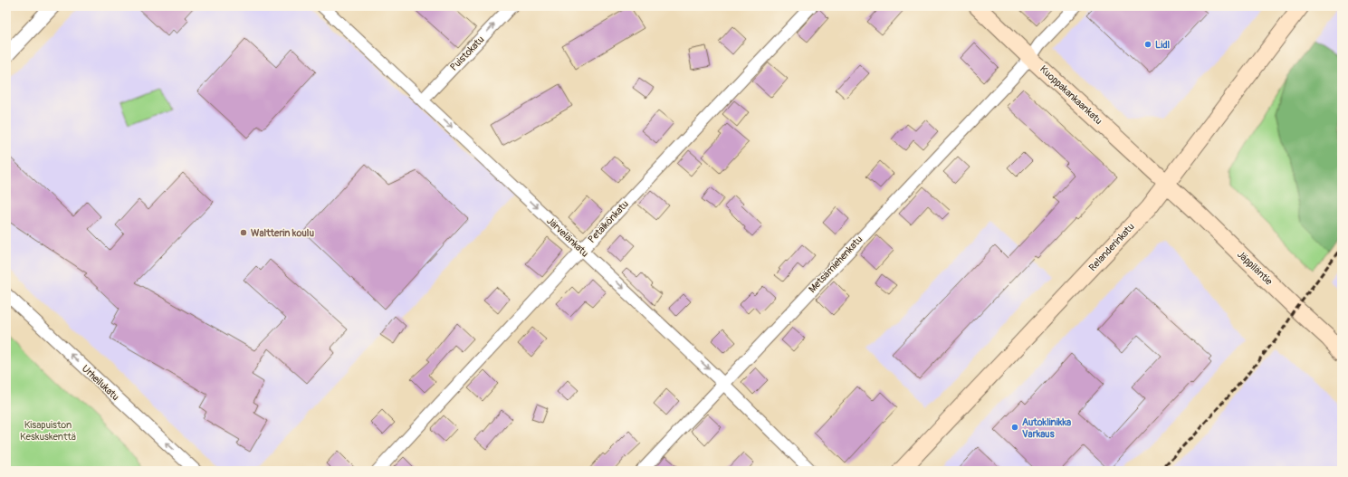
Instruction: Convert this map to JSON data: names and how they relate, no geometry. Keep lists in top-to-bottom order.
{
  "streets": {
    "main road": ["Kuoppakankaankatu", "Relanderinkatu", "Jäppiläntie"],
    "street": [
      "Puistokatu",
      "Petäikönkatu",
      "Järvelänkatu",
      "Metsämiehenkatu",
      "Urheilukatu"
    ]
  },
  "crossings": [
    ["Puistokatu", "Järvelänkatu"],
    ["Kuoppakankaankatu", "Relanderinkatu"],
    ["Kuoppakankaankatu", "Metsämiehenkatu"],
    ["Kuoppakankaankatu", "Jäppiläntie"],
    ["Petäikönkatu", "Järvelänkatu"],
    ["Järvelänkatu", "Metsämiehenkatu"],
    ["Relanderinkatu", "Jäppiläntie"]
  ],
  "one_way": ["Puistokatu", "Järvelänkatu", "Urheilukatu"],
  "parks": ["Kisapuiston Keskuskenttä"],
  "places": ["Lidl", "Waltterin koulu", "Autoklinikka Varkaus"]
}
